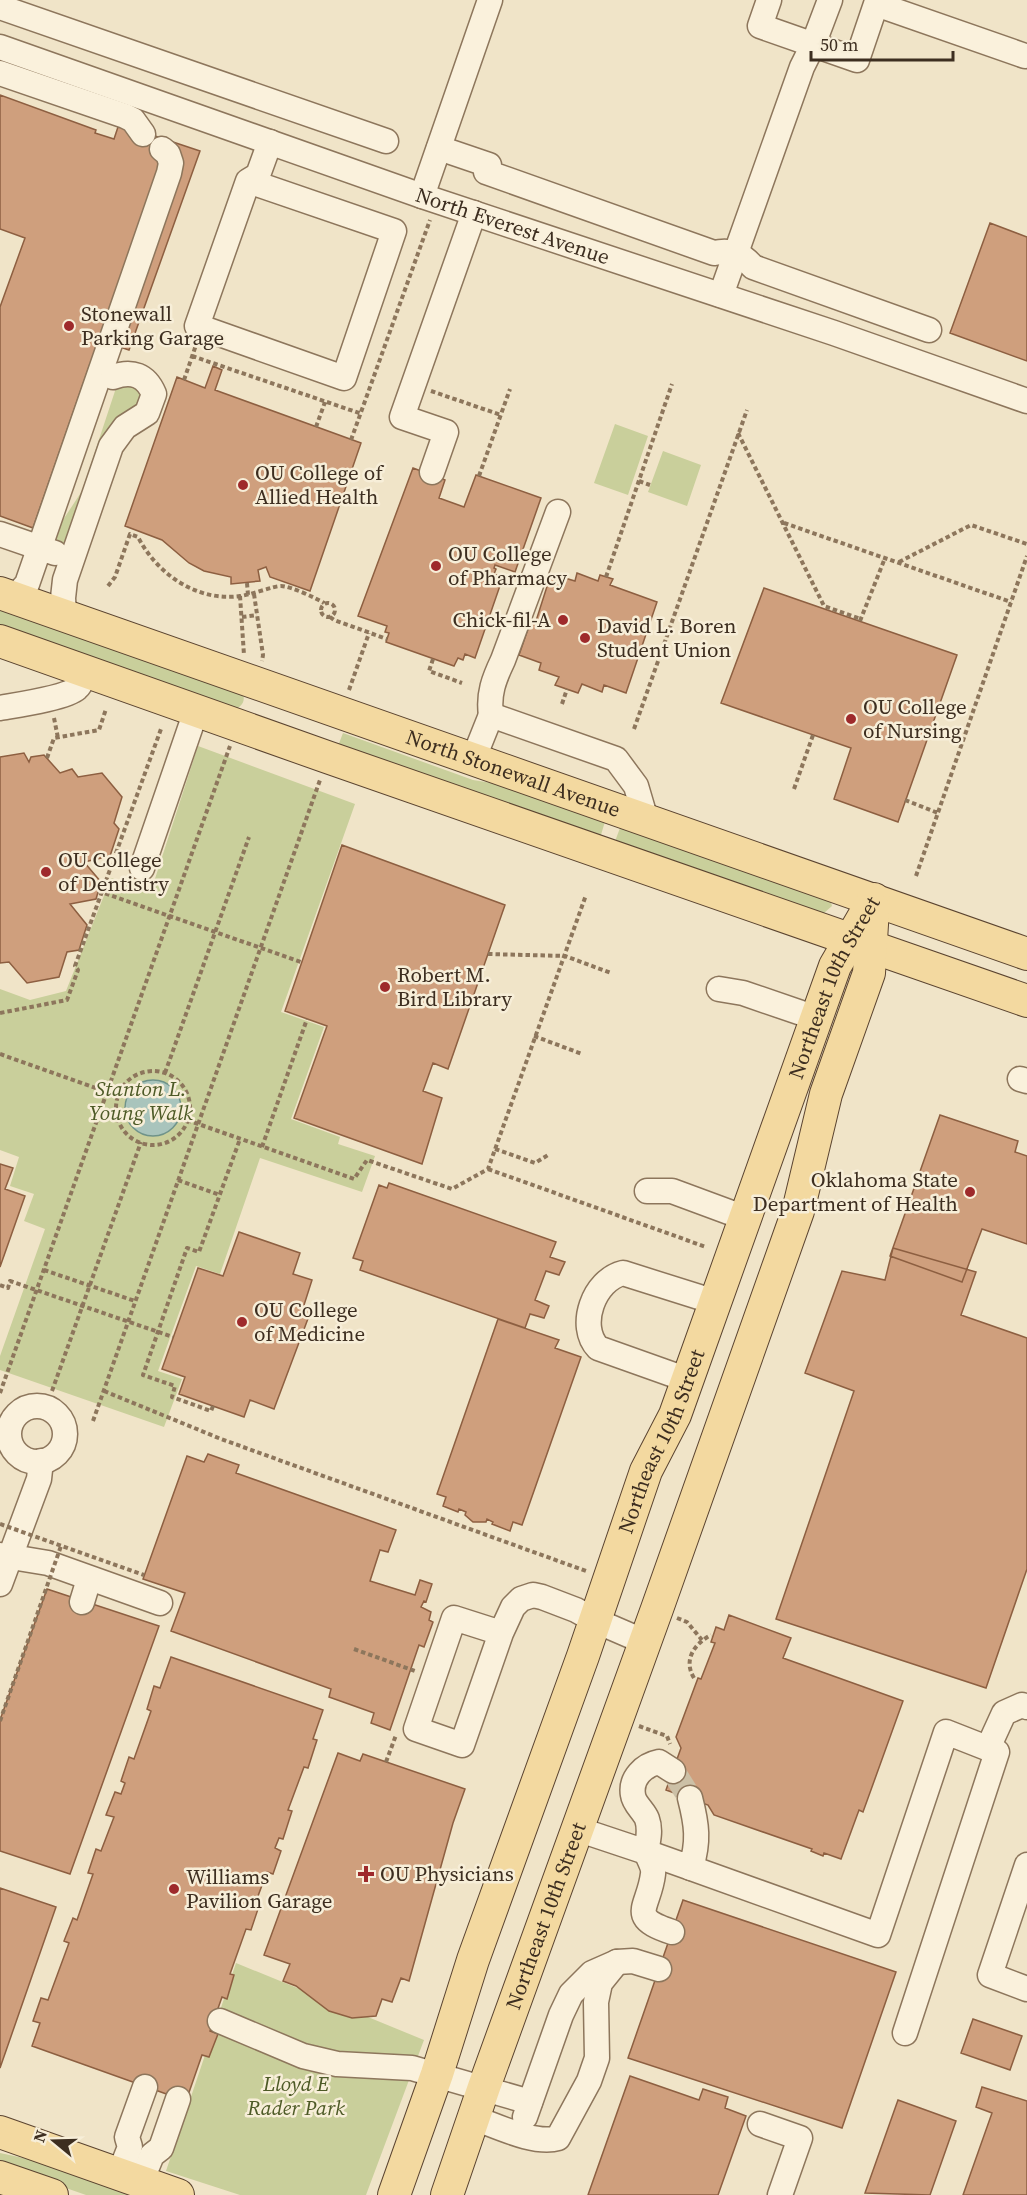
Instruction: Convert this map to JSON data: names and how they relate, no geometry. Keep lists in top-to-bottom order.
{
  "streets": {
    "main road": ["North Stonewall Avenue", "Northeast 10th Street"],
    "street": ["North Everest Avenue"]
  },
  "crossings": [
    ["North Stonewall Avenue", "Northeast 10th Street"]
  ],
  "parks": ["Stanton L. Young Walk", "Lloyd E Rader Park"],
  "places": {
    "other": [
      "Stonewall Parking Garage",
      "OU College of Allied Health",
      "OU College of Pharmacy",
      "Chick-fil-A",
      "David L. Boren Student Union",
      "OU College of Nursing",
      "OU College of Dentistry",
      "Robert M. Bird Library",
      "Oklahoma State Department of Health",
      "OU College of Medicine",
      "Williams Pavilion Garage"
    ],
    "health": ["OU Physicians"]
  },
  "scale_bar": "50 m",
  "north": "left"
}
